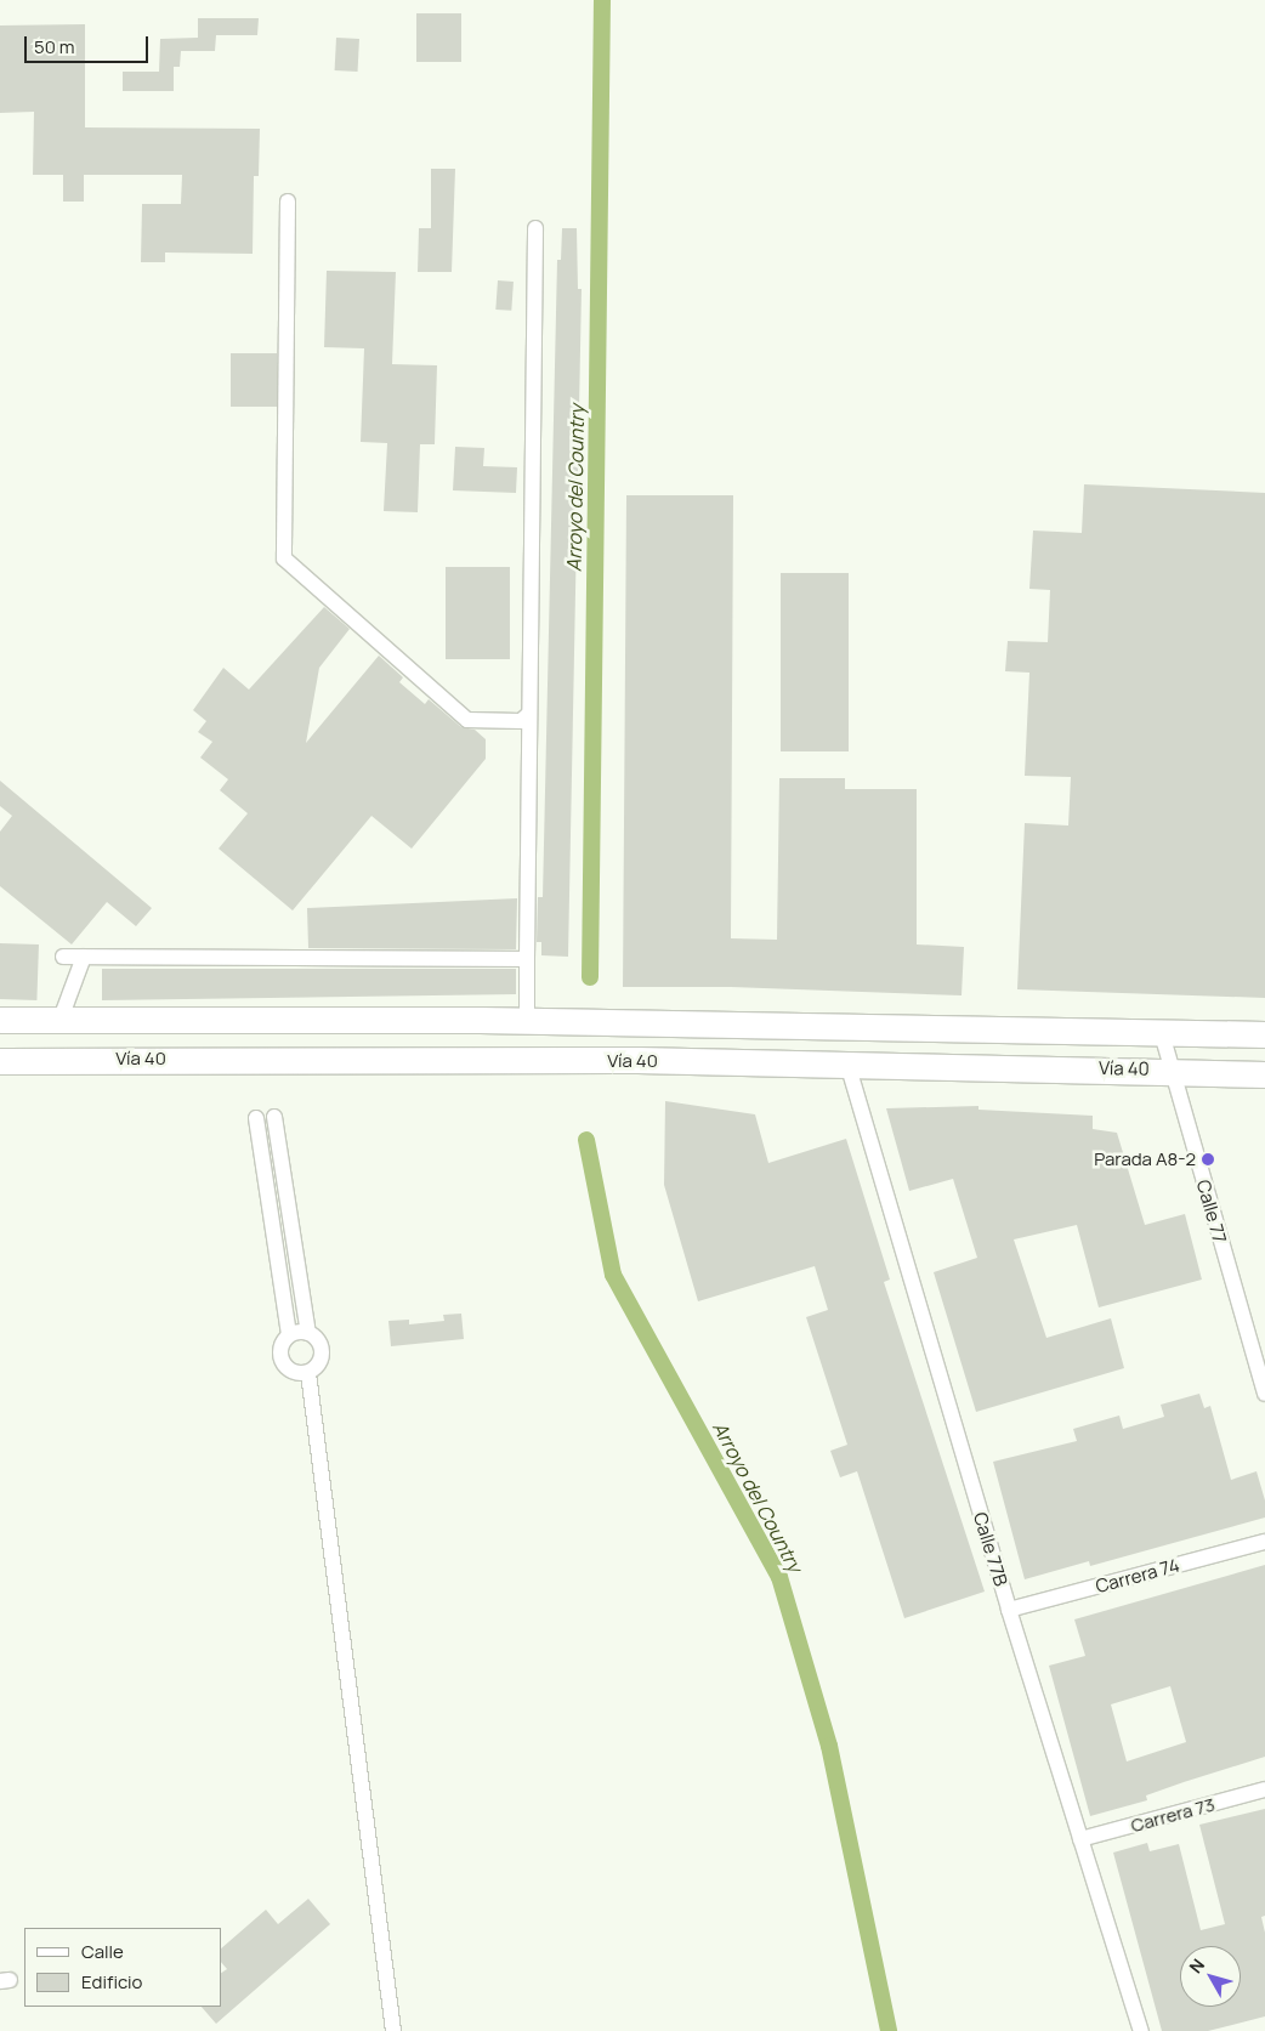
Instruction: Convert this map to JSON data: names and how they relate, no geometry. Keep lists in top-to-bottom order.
{
  "streets": {
    "highway": ["Vía 40"],
    "street": [
      "Calle 77",
      "Calle 77B",
      "Carrera 74",
      "Carrera 73"
    ]
  },
  "crossings": [
    ["Vía 40", "Calle 77"],
    ["Vía 40", "Calle 77B"],
    ["Calle 77B", "Carrera 74"],
    ["Calle 77B", "Carrera 73"]
  ],
  "water": ["Arroyo del Country"],
  "places": ["Parada A8-2"],
  "legend": ["Calle", "Edificio"],
  "scale_bar": "50 m",
  "north": "top left"
}
